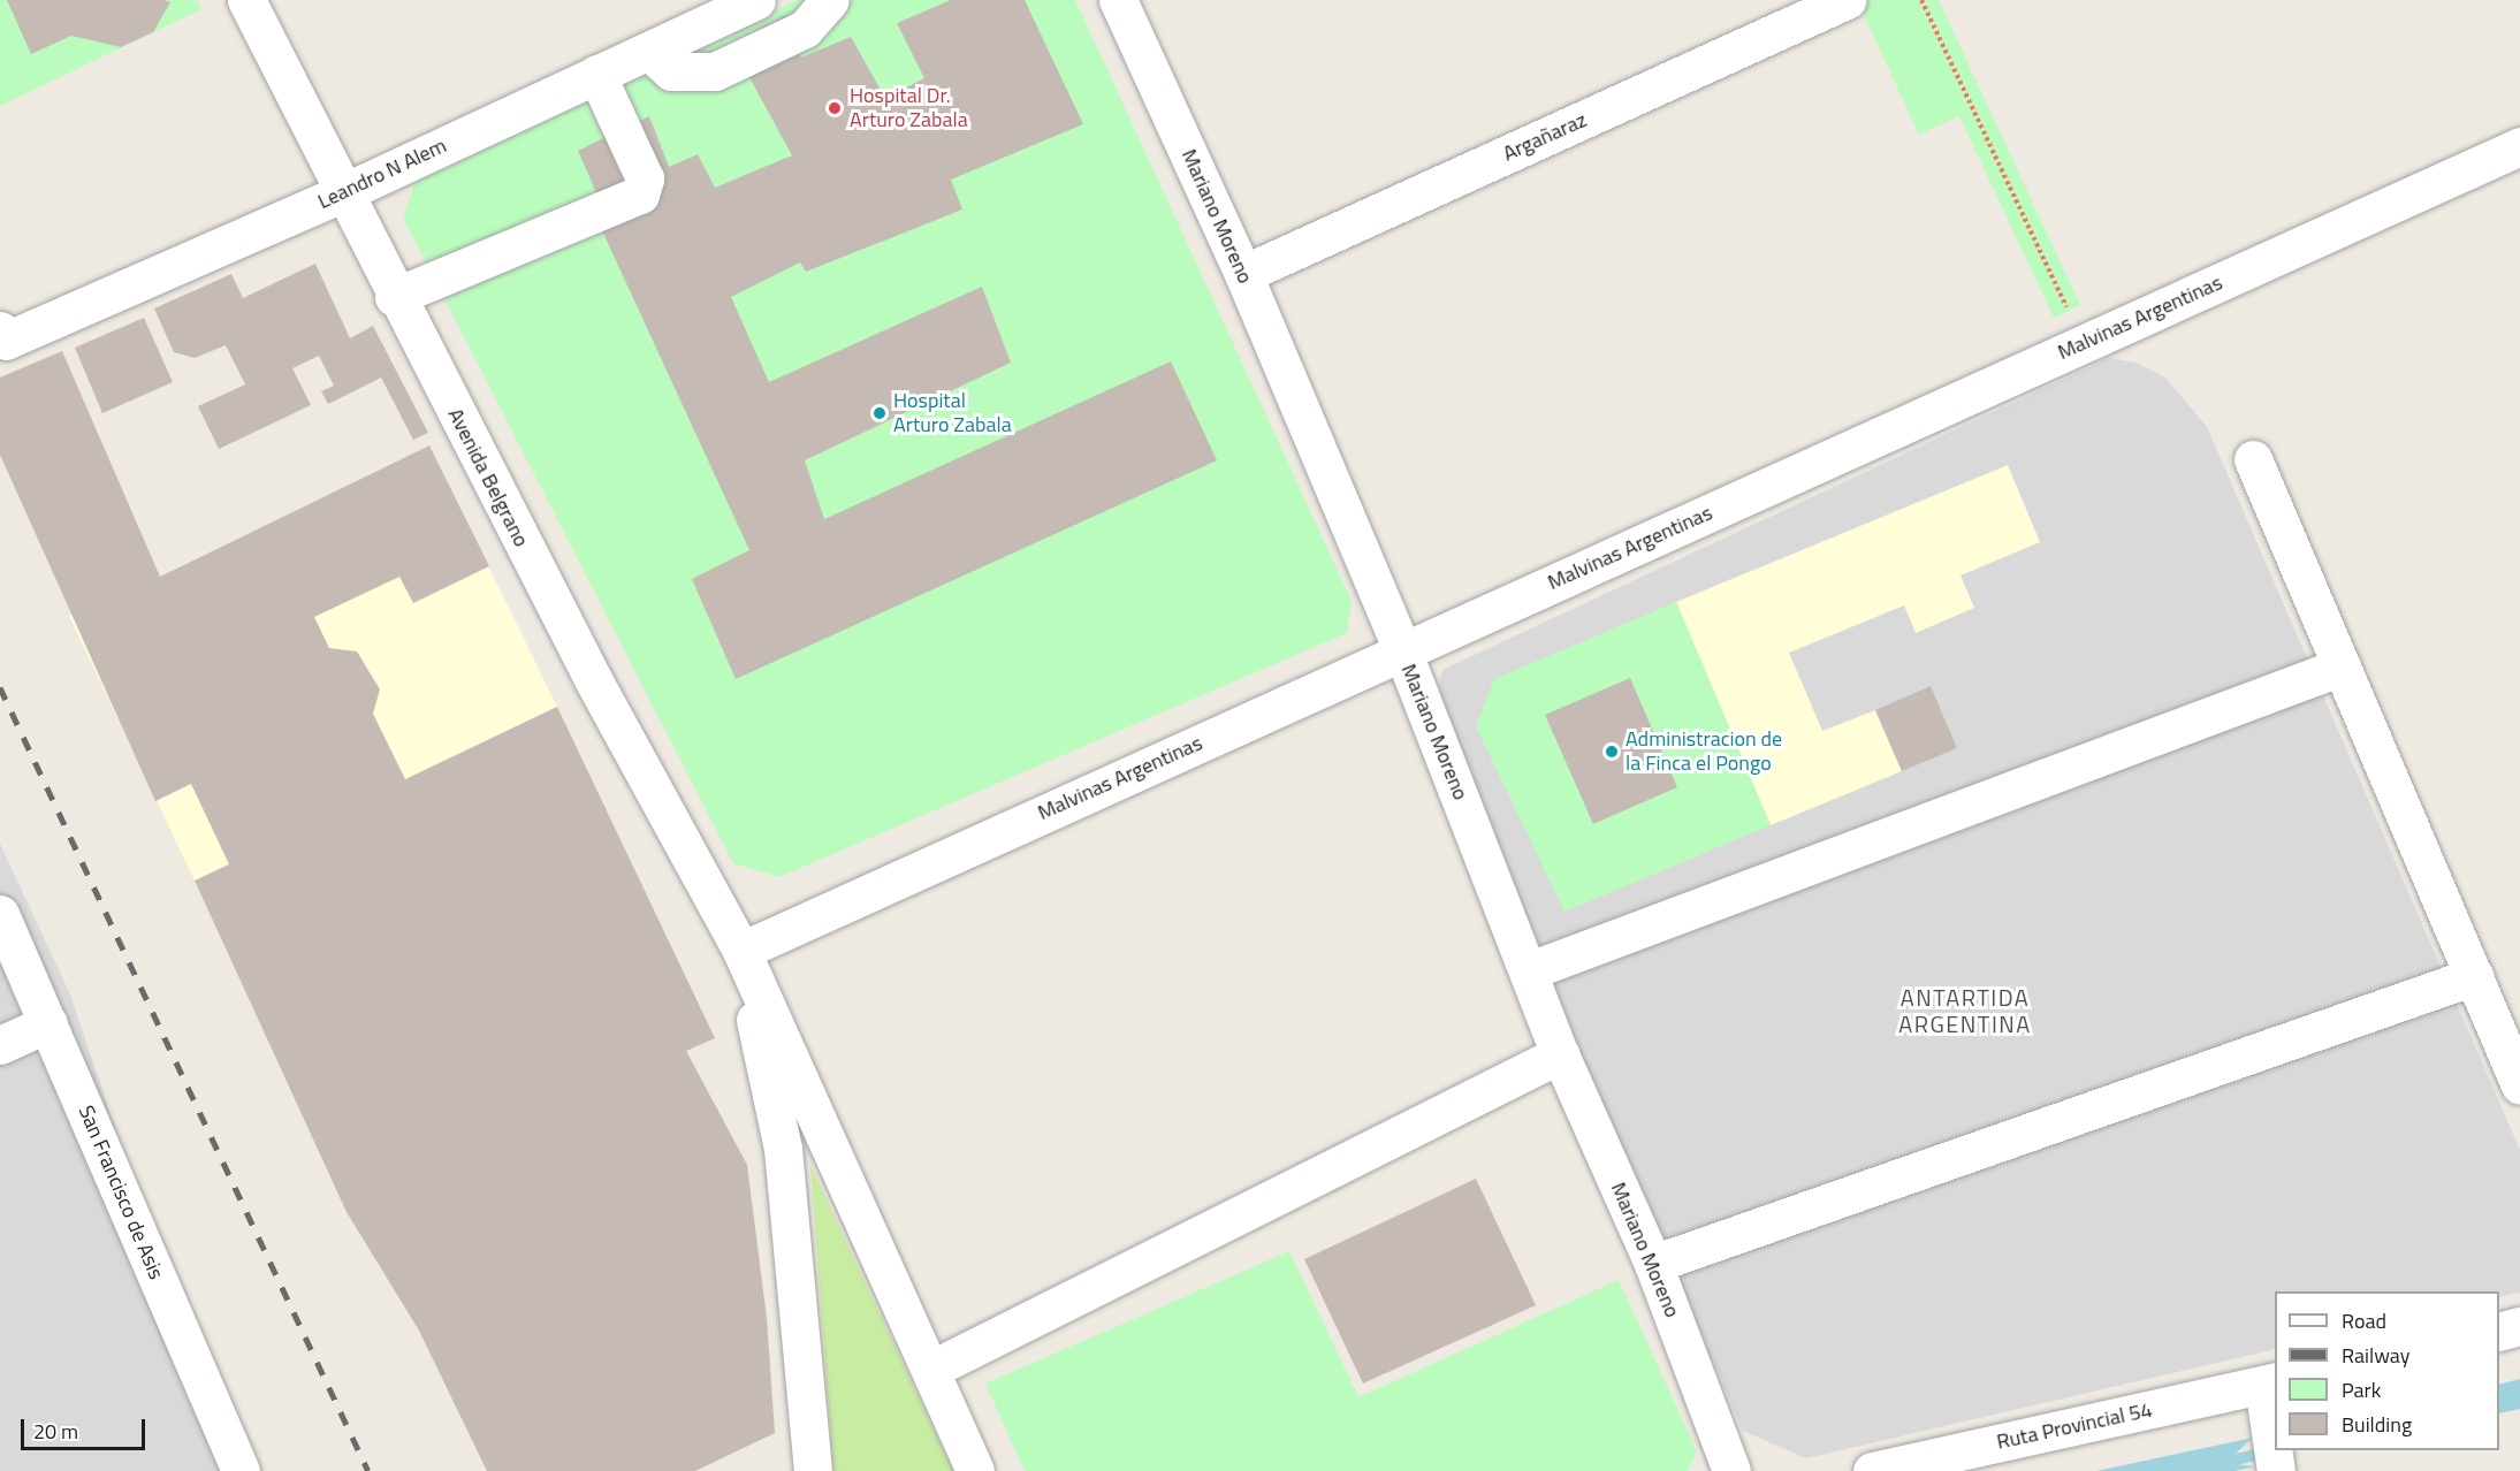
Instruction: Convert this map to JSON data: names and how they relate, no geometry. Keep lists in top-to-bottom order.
{
  "streets": {
    "street": [
      "Argañaraz",
      "Leandro N Alem",
      "Mariano Moreno",
      "Malvinas Argentinas",
      "Avenida Belgrano",
      "San Francisco de Asis",
      "Ruta Provincial 54"
    ]
  },
  "crossings": [
    ["Argañaraz", "Mariano Moreno"],
    ["Leandro N Alem", "Avenida Belgrano"],
    ["Mariano Moreno", "Malvinas Argentinas"],
    ["Malvinas Argentinas", "Avenida Belgrano"]
  ],
  "districts": ["ANTARTIDA ARGENTINA"],
  "places": ["Hospital Dr. Arturo Zabala", "Hospital Arturo Zabala", "Administracion de la Finca el Pongo"],
  "legend": [
    "Road",
    "Railway",
    "Park",
    "Building"
  ],
  "scale_bar": "20 m"
}
